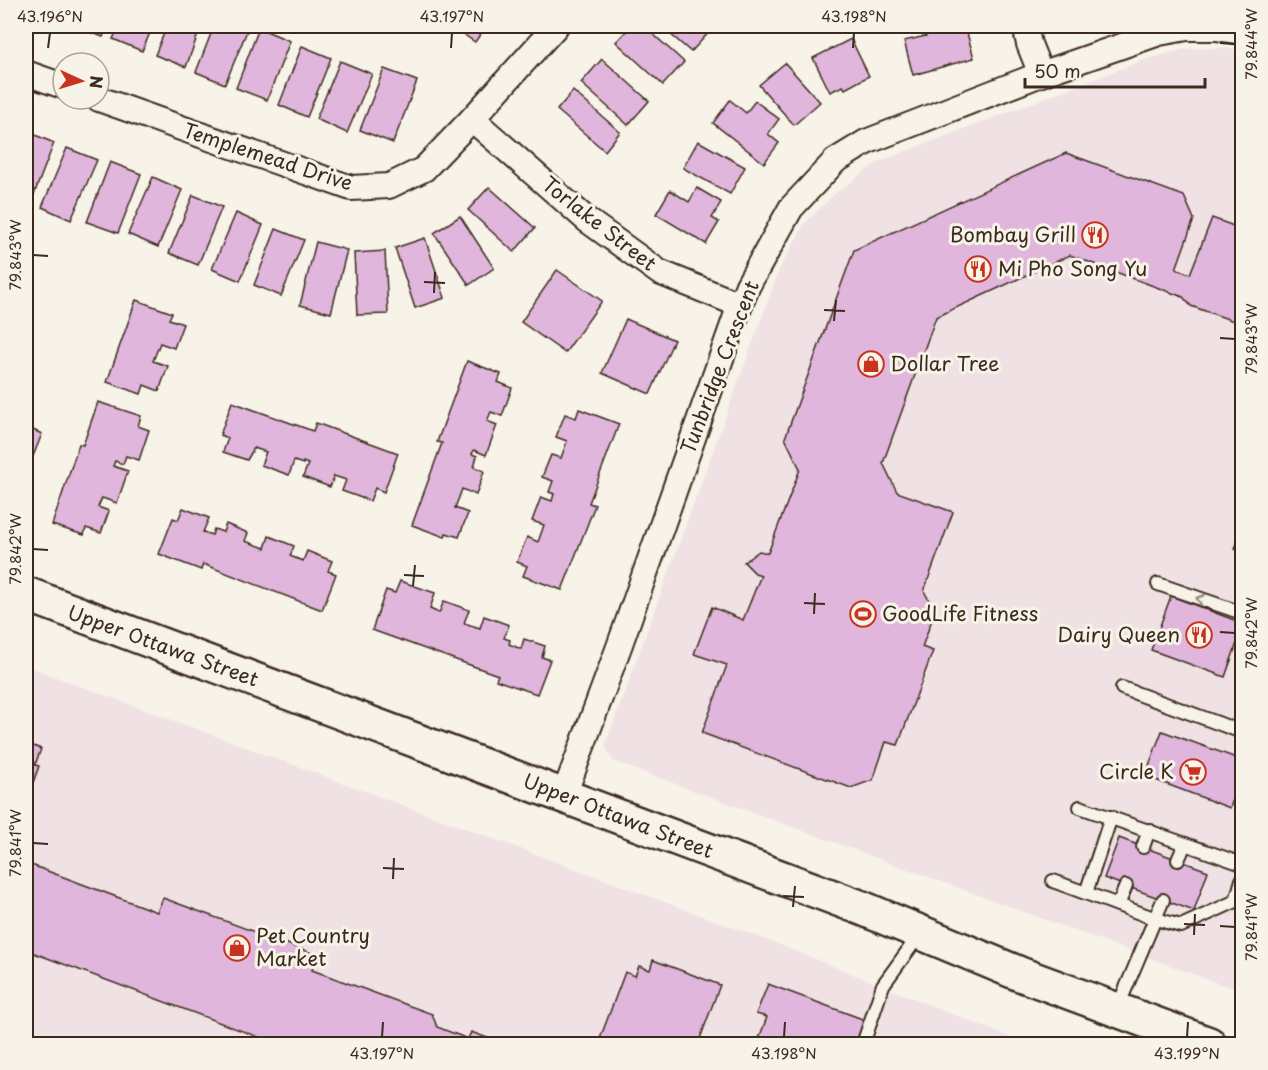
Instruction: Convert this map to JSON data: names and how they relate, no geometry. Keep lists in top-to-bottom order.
{
  "streets": {
    "main road": ["Upper Ottawa Street"],
    "street": ["Templemead Drive", "Torlake Street", "Tunbridge Crescent"]
  },
  "crossings": [
    ["Templemead Drive", "Torlake Street"],
    ["Torlake Street", "Tunbridge Crescent"],
    ["Tunbridge Crescent", "Upper Ottawa Street"]
  ],
  "places": {
    "restaurant": ["Bombay Grill", "Mi Pho Song Yu", "Dairy Queen"],
    "shop": ["Dollar Tree", "Pet Country Market"],
    "sports": ["GoodLife Fitness"],
    "supermarket": ["Circle K"]
  },
  "scale_bar": "50 m",
  "north": "right",
  "coordinates": [
    "43.196°N",
    "43.197°N",
    "43.198°N",
    "79.844°W",
    "79.843°W",
    "79.842°W",
    "79.841°W",
    "43.199°N"
  ]
}
